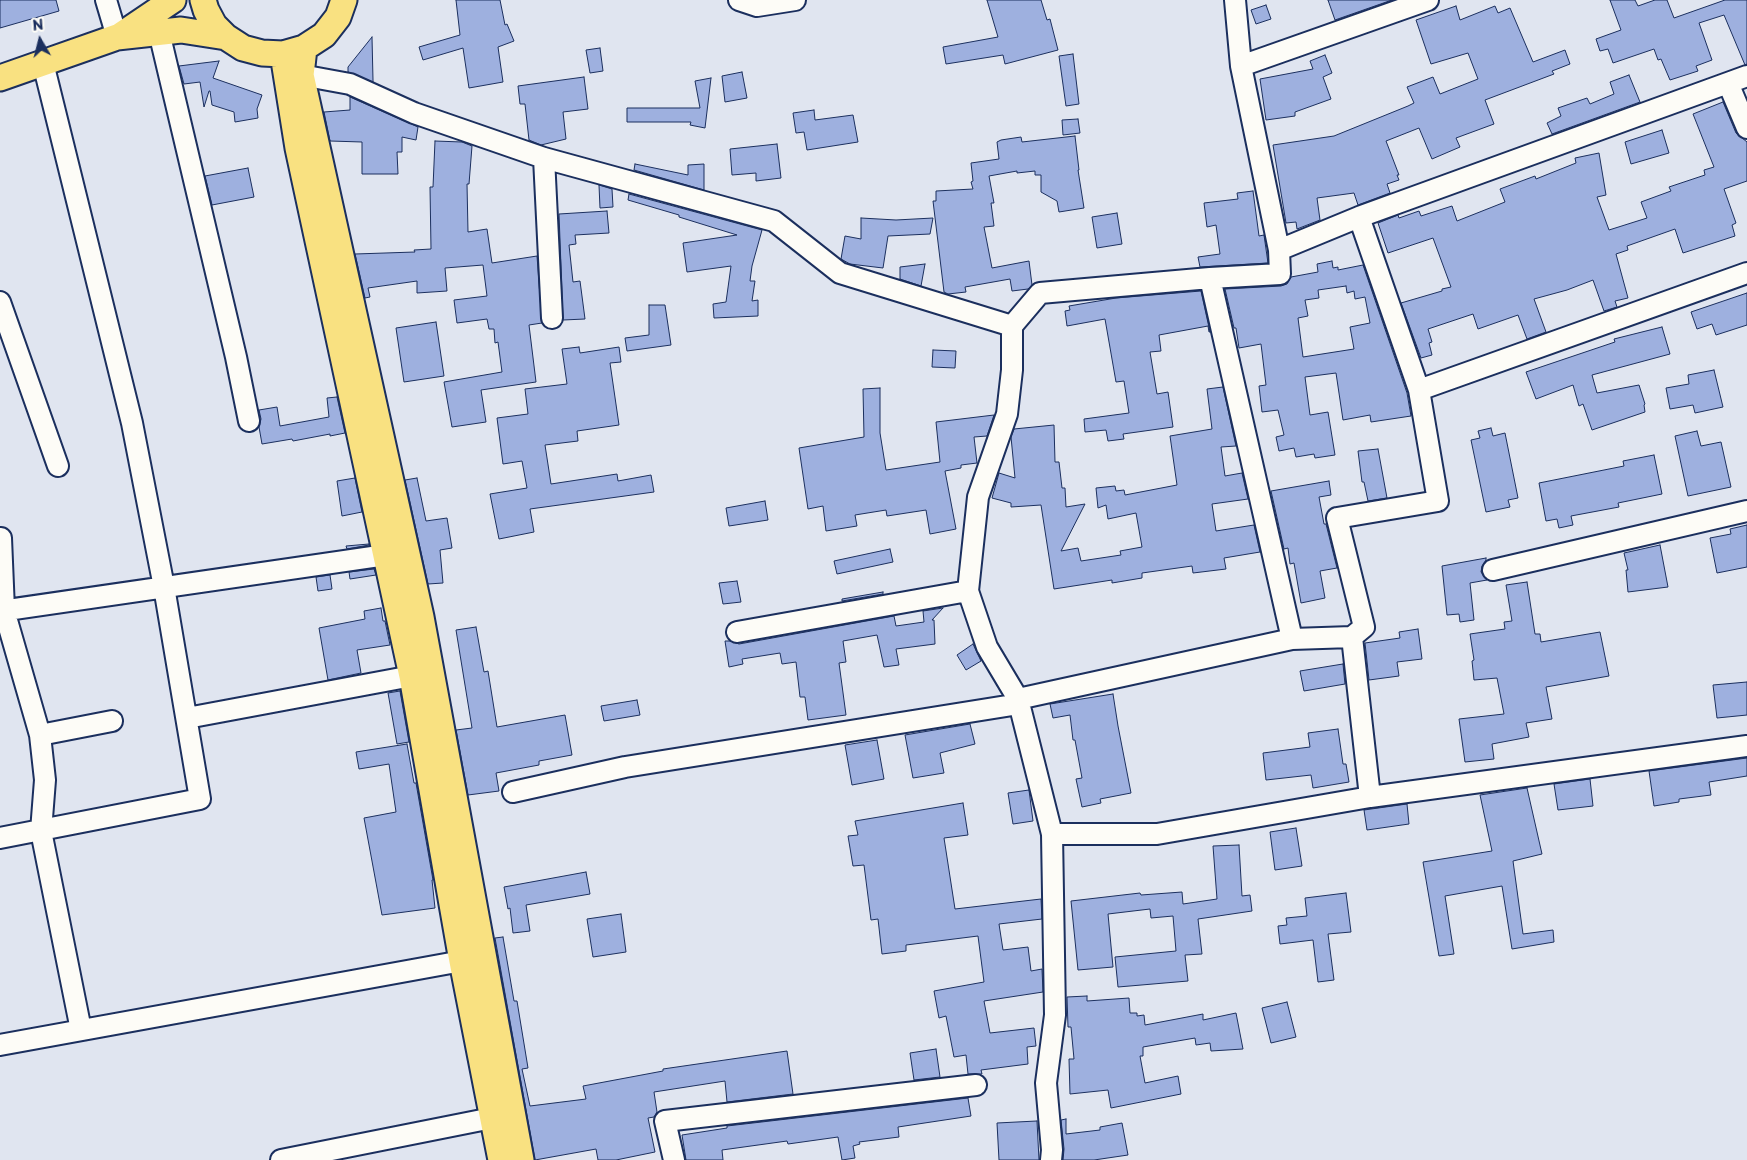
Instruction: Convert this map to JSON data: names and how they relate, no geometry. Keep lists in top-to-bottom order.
{
  "north": "top"
}
